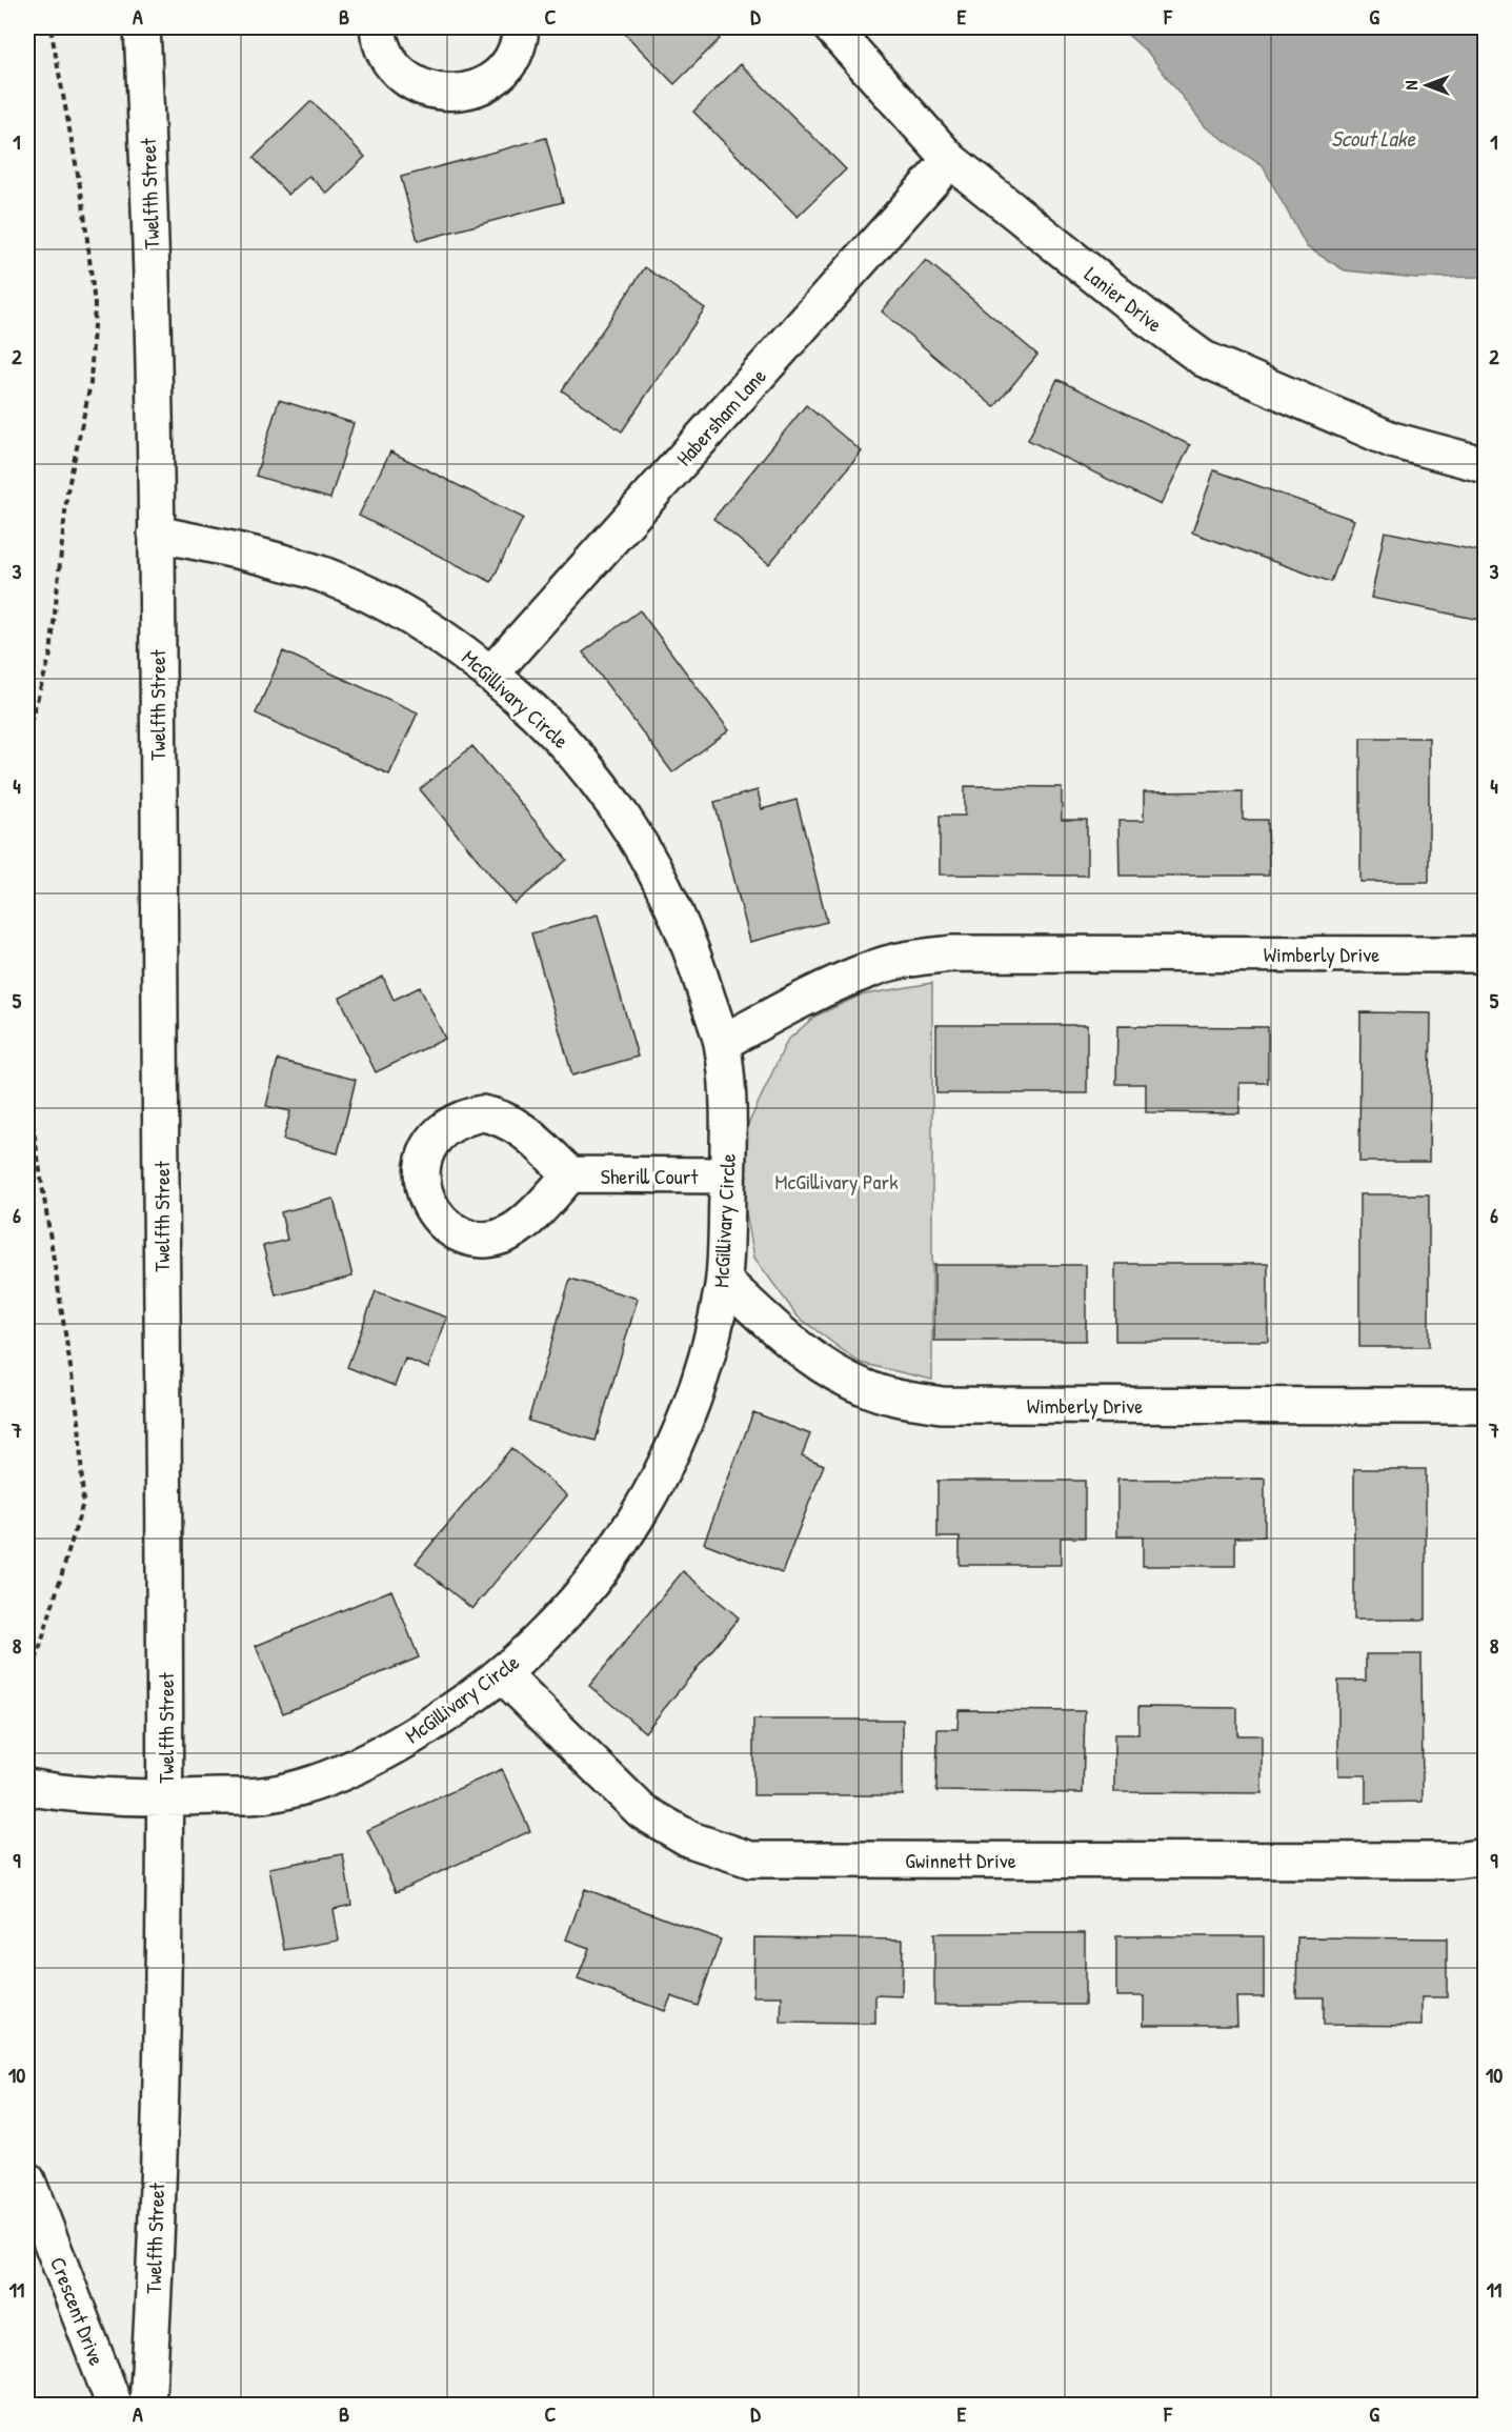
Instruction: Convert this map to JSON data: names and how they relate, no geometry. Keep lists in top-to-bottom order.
{
  "streets": {
    "street": [
      "Twelfth Street",
      "Lanier Drive",
      "Habersham Lane",
      "McGillivary Circle",
      "Wimberly Drive",
      "Sherill Court",
      "Gwinnett Drive",
      "Crescent Drive"
    ]
  },
  "crossings": [
    ["Twelfth Street", "McGillivary Circle"],
    ["Lanier Drive", "Habersham Lane"],
    ["Habersham Lane", "McGillivary Circle"],
    ["McGillivary Circle", "Wimberly Drive"],
    ["McGillivary Circle", "Sherill Court"],
    ["McGillivary Circle", "Gwinnett Drive"]
  ],
  "water": ["Scout Lake"],
  "parks": ["McGillivary Park"],
  "north": "left",
  "grid": {
    "columns": [
      "A",
      "B",
      "C",
      "D",
      "E",
      "F",
      "G"
    ],
    "rows": [
      "1",
      "2",
      "3",
      "4",
      "5",
      "6",
      "7",
      "8",
      "9",
      "10",
      "11"
    ]
  }
}
